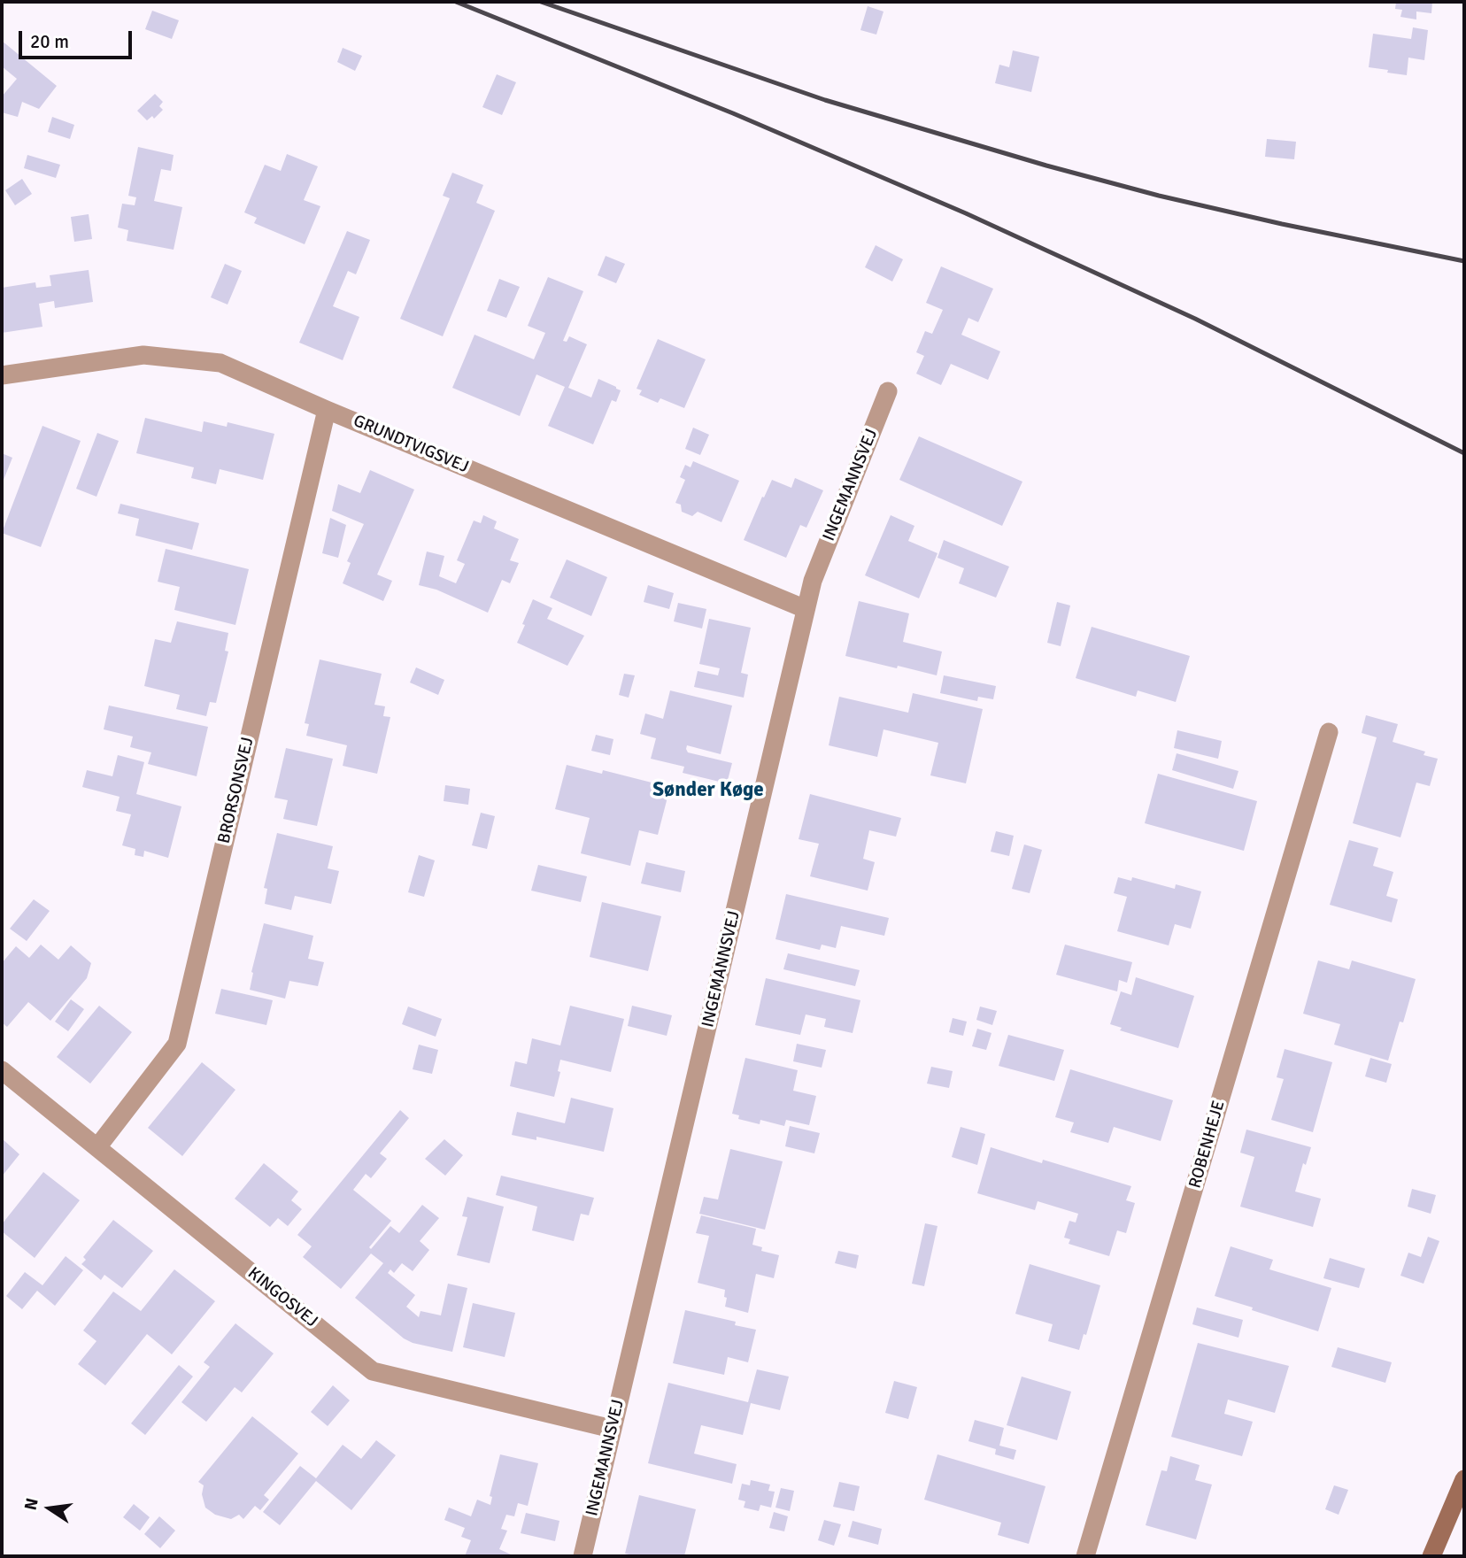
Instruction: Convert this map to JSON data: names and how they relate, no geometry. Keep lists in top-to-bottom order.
{
  "streets": {
    "street": [
      "GRUNDTVIGSVEJ",
      "INGEMANNSVEJ",
      "BRORSONSVEJ",
      "ROBENHEJE",
      "KINGOSVEJ"
    ]
  },
  "crossings": [
    ["GRUNDTVIGSVEJ", "INGEMANNSVEJ"],
    ["GRUNDTVIGSVEJ", "BRORSONSVEJ"],
    ["INGEMANNSVEJ", "KINGOSVEJ"],
    ["BRORSONSVEJ", "KINGOSVEJ"]
  ],
  "districts": ["Sønder Køge"],
  "scale_bar": "20 m",
  "north": "left"
}
